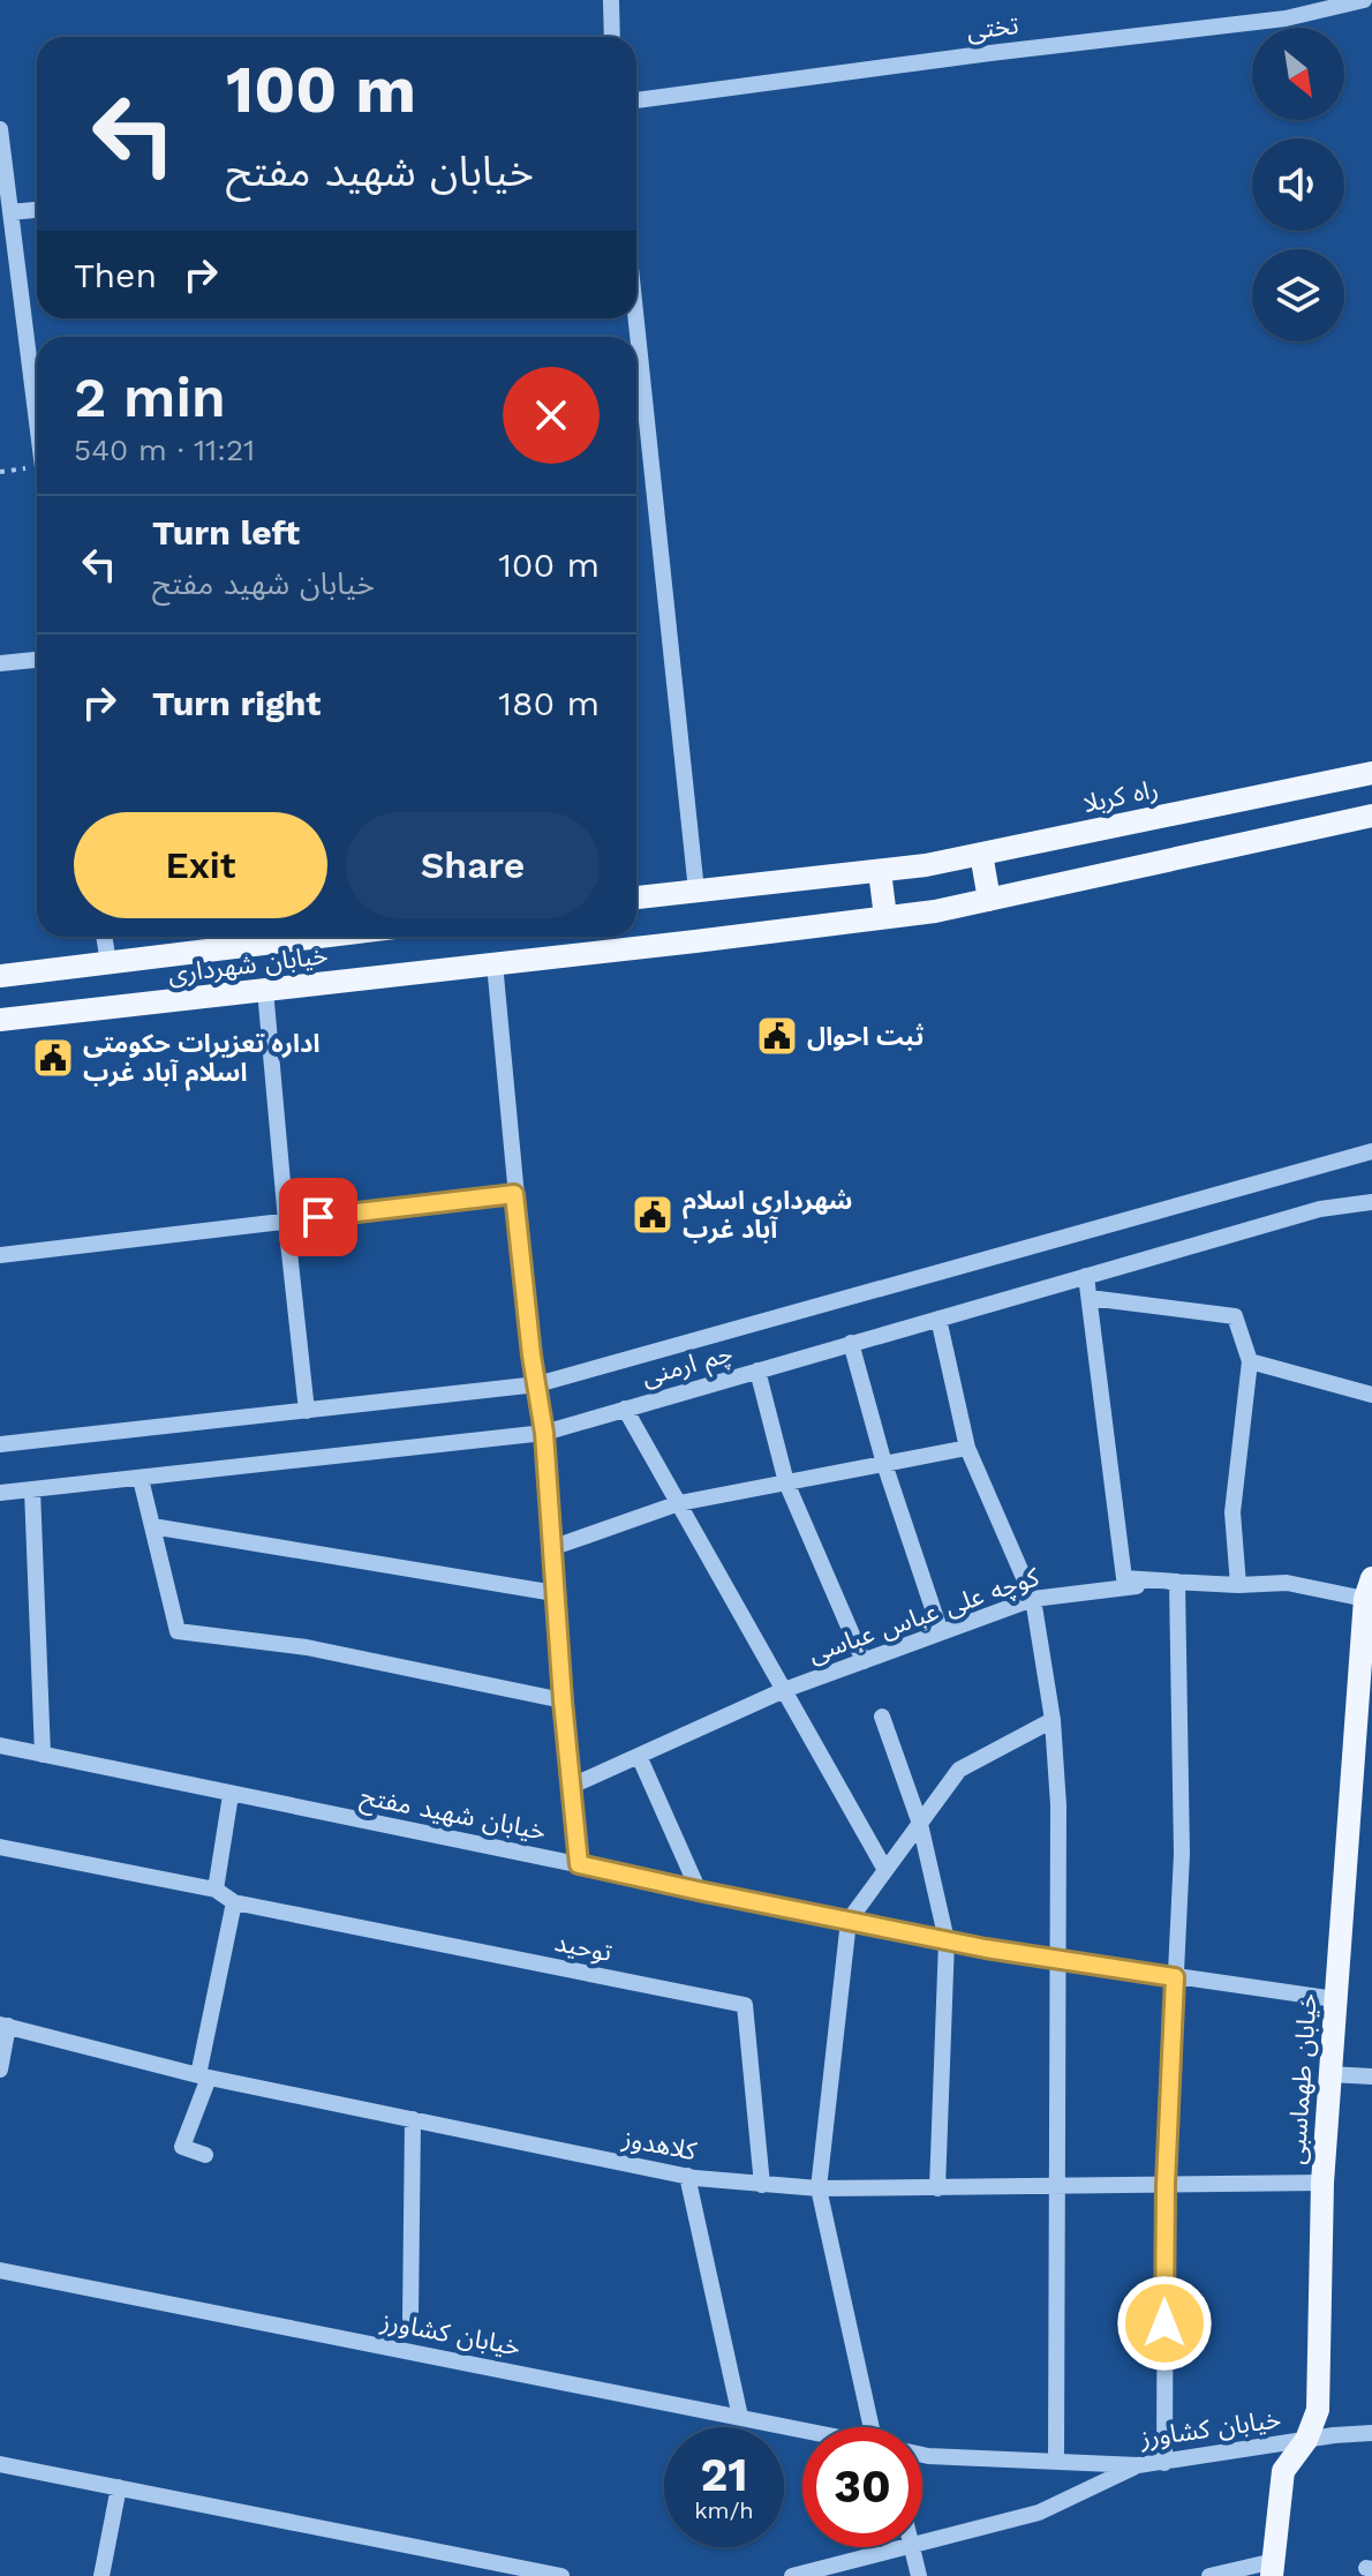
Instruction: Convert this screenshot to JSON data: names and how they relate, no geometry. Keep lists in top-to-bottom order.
{
  "streets": {
    "main road": ["راه کربلا", "خیابان شهرداری", "خیابان طهماسبی"],
    "street": [
      "تختی",
      "چم ارمنی",
      "کوچه علی عباس عباسی",
      "خیابان شهید مفتح",
      "توحید",
      "کلاهدوز",
      "خیابان کشاورز"
    ]
  },
  "crossings": [
    ["کوچه علی عباس عباسی", "خیابان طهماسبی"],
    ["خیابان شهید مفتح", "خیابان طهماسبی"],
    ["توحید", "کلاهدوز"],
    ["خیابان طهماسبی", "کلاهدوز"],
    ["خیابان طهماسبی", "خیابان کشاورز"]
  ],
  "places": {
    "public building": ["ثبت احوال", "اداره تعزیرات حکومتی اسلام آباد غرب", "شهرداری اسلام آباد غرب"]
  },
  "north": "bottom right",
  "page": {
    "turn": ["100 m", "خیابان شهید مفتح"],
    "then": "Then",
    "heading": ["2 min", "540 m · 11:21"],
    "list": [
      {
        "name": "Turn left",
        "note": "خیابان شهید مفتح",
        "value": "100 m"
      },
      {
        "name": "Turn right",
        "value": "180 m"
      }
    ],
    "buttons": ["Exit", "Share"],
    "speed": "21 km/h",
    "limit": "30"
  }
}
